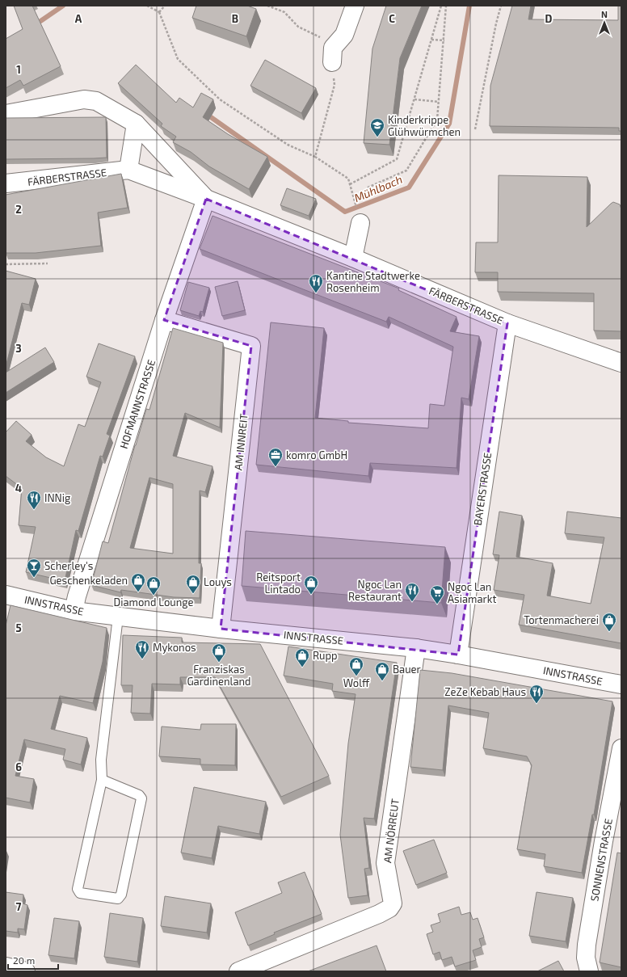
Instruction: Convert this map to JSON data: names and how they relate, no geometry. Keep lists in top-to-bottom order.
{
  "streets": {
    "street": [
      "FÄRBERSTRASSE",
      "HOFMANNSTRASSE",
      "AM INNREIT",
      "BAYERSTRASSE",
      "INNSTRASSE",
      "AM NÖRREUT",
      "SONNENSTRASSE"
    ]
  },
  "crossings": [
    ["FÄRBERSTRASSE", "HOFMANNSTRASSE"],
    ["FÄRBERSTRASSE", "BAYERSTRASSE"],
    ["HOFMANNSTRASSE", "AM INNREIT"],
    ["HOFMANNSTRASSE", "INNSTRASSE"],
    ["AM INNREIT", "INNSTRASSE"],
    ["BAYERSTRASSE", "INNSTRASSE"],
    ["INNSTRASSE", "AM NÖRREUT"]
  ],
  "water": ["Mühlbach"],
  "places": {
    "school or university": ["Kinderkrippe Glühwürmchen"],
    "restaurant": [
      "Kantine Stadtwerke Rosenheim",
      "INNig",
      "Ngoc Lan Restaurant",
      "Mykonos",
      "ZeZe Kebab Haus"
    ],
    "office": ["komro GmbH"],
    "bar": ["Scherley's"],
    "shop": [
      "Geschenkeladen",
      "Louys",
      "Reitsport Lintado",
      "Diamond Lounge",
      "Tortenmacherei",
      "Franziskas Gardinenland",
      "Rupp",
      "Wolff",
      "Bauer"
    ],
    "supermarket": ["Ngoc Lan Asiamarkt"]
  },
  "scale_bar": "20 m",
  "north": "top",
  "grid": {
    "columns": [
      "A",
      "B",
      "C",
      "D"
    ],
    "rows": [
      "1",
      "2",
      "3",
      "4",
      "5",
      "6",
      "7"
    ]
  }
}
